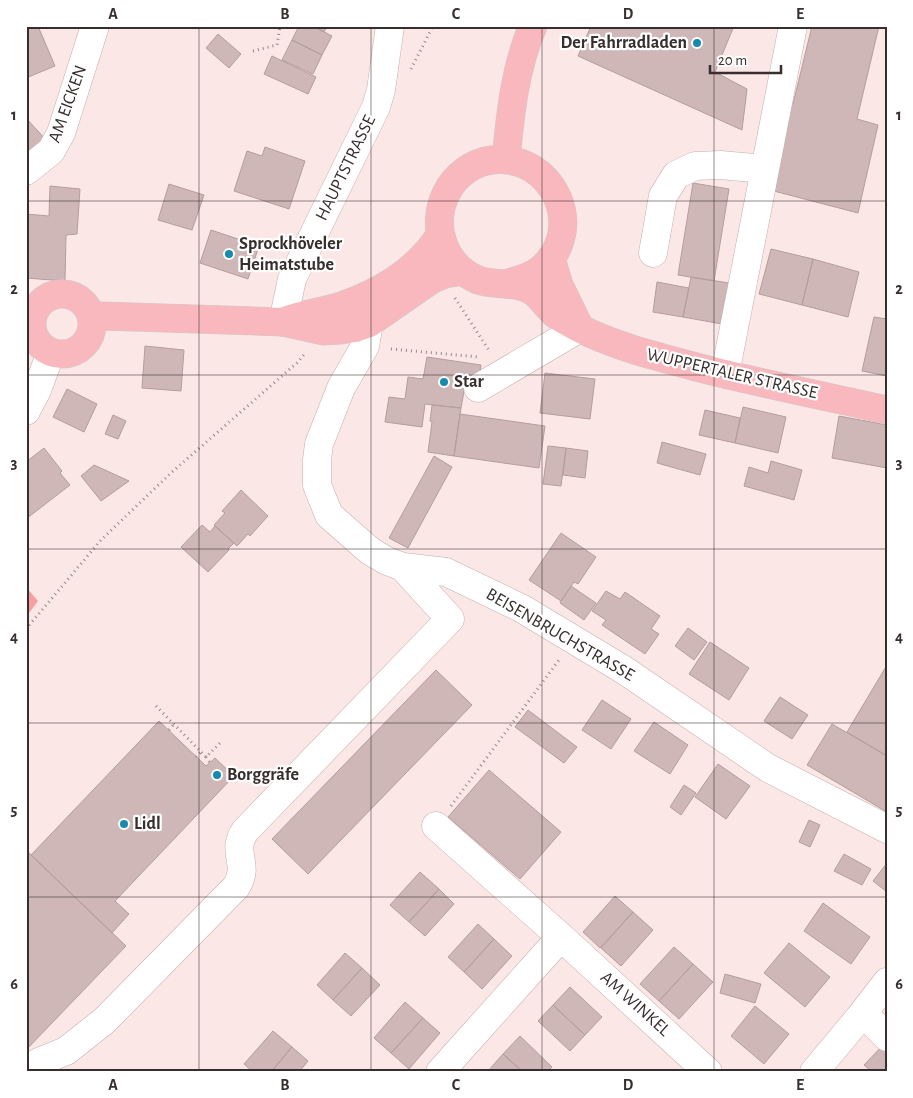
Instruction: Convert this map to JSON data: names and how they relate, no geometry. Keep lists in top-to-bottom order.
{
  "streets": {
    "main road": ["WUPPERTALER STRASSE"],
    "street": [
      "AM EICKEN",
      "HAUPTSTRASSE",
      "BEISENBRUCHSTRASSE",
      "AM WINKEL"
    ]
  },
  "places": [
    "Der Fahrradladen",
    "Sprockhöveler Heimatstube",
    "Star",
    "Borggräfe",
    "Lidl"
  ],
  "scale_bar": "20 m",
  "grid": {
    "columns": [
      "A",
      "B",
      "C",
      "D",
      "E"
    ],
    "rows": [
      "1",
      "2",
      "3",
      "4",
      "5",
      "6"
    ]
  }
}
